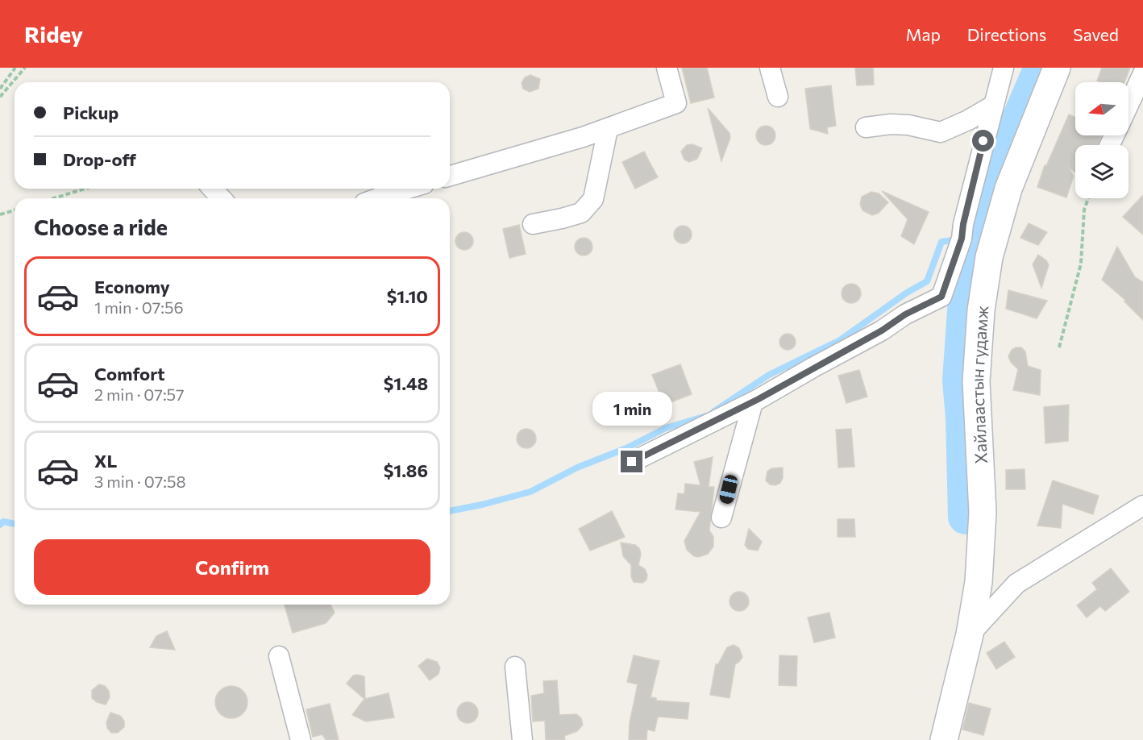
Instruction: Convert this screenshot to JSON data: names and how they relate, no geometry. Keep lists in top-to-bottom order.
{
  "streets": {
    "main road": ["Хайлаастын гудамж"]
  },
  "north": "left",
  "page": {
    "header": "Ridey",
    "nav": ["Map", "Directions", "Saved"],
    "banner": ["Pickup", "Drop-off"],
    "heading": "Choose a ride",
    "list": [
      {
        "name": "Economy",
        "note": "1 min · 07:56",
        "value": "$1.10"
      },
      {
        "name": "Comfort",
        "note": "2 min · 07:57",
        "value": "$1.48"
      },
      {
        "name": "XL",
        "note": "3 min · 07:58",
        "value": "$1.86"
      }
    ],
    "bubble": "1 min",
    "buttons": "Confirm"
  }
}
